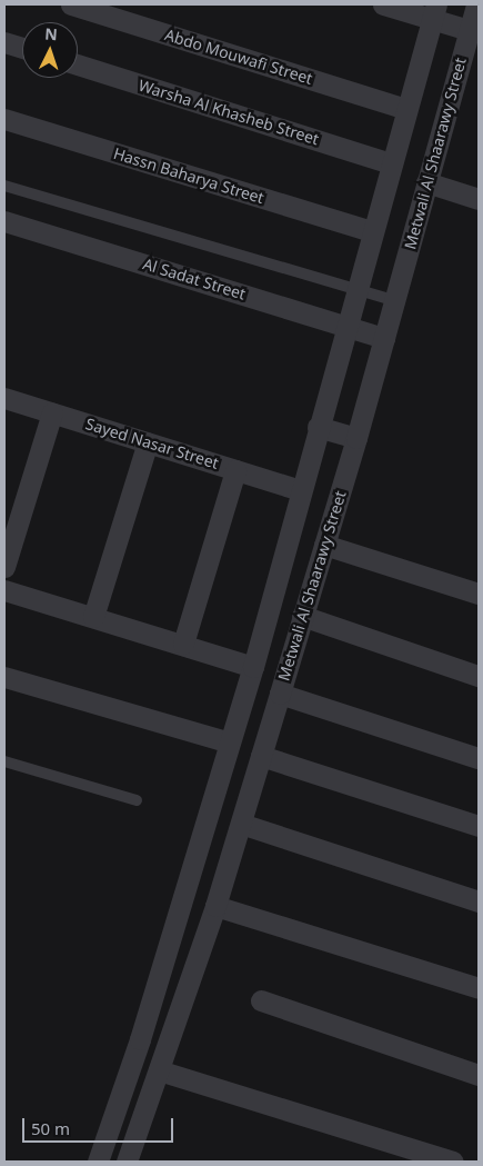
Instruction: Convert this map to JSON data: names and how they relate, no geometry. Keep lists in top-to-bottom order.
{
  "streets": {
    "street": [
      "Abdo Mouwafi Street",
      "Warsha Al Khasheb Street",
      "Metwali Al Shaarawy Street",
      "Hassn Baharya Street",
      "Al Sadat Street",
      "Sayed Nasar Street"
    ]
  },
  "crossings": [
    ["Metwali Al Shaarawy Street", "Al Sadat Street"]
  ],
  "scale_bar": "50 m",
  "north": "top"
}
